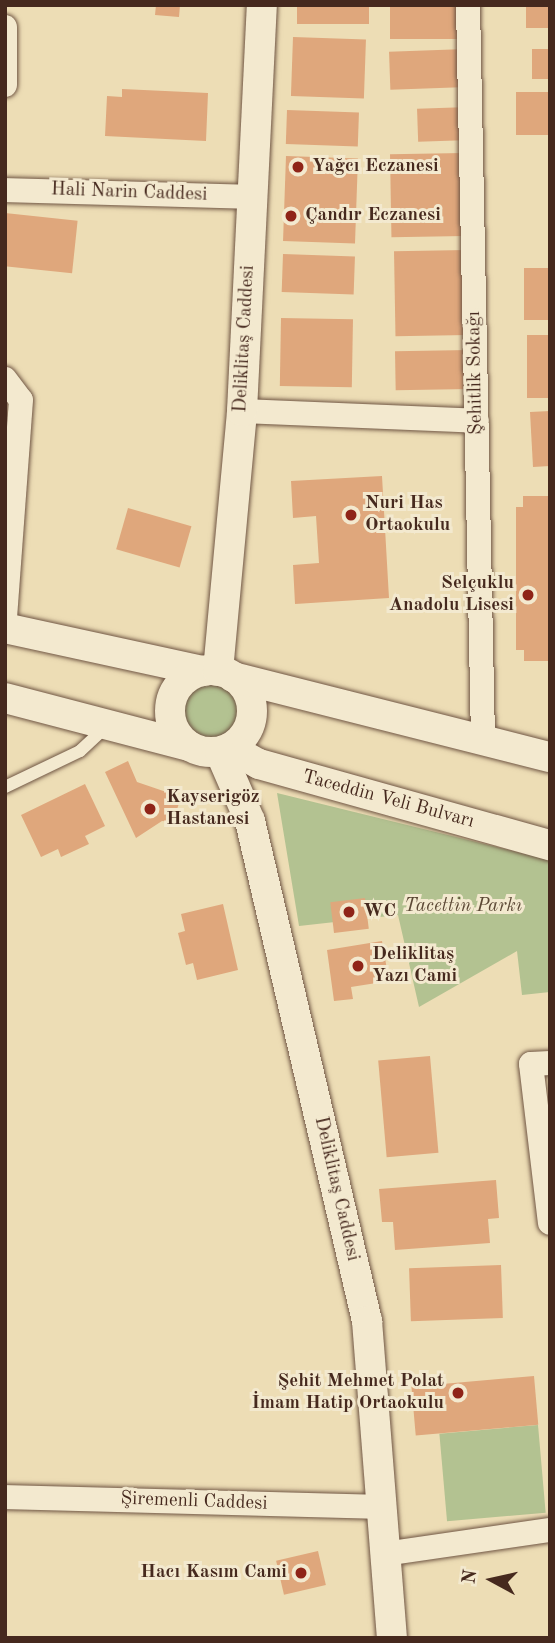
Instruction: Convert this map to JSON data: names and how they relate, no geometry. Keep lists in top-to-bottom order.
{
  "streets": {
    "street": [
      "Hali Narin Caddesi",
      "Deliklitaş Caddesi",
      "Şehitlik Sokağı",
      "Taceddin Veli Bulvarı",
      "Şiremenli Caddesi"
    ]
  },
  "crossings": [
    ["Hali Narin Caddesi", "Deliklitaş Caddesi"],
    ["Deliklitaş Caddesi", "Taceddin Veli Bulvarı"],
    ["Deliklitaş Caddesi", "Şiremenli Caddesi"]
  ],
  "parks": ["Tacettin Parkı"],
  "places": [
    "Yağcı Eczanesi",
    "Çandır Eczanesi",
    "Nuri Has Ortaokulu",
    "Selçuklu Anadolu Lisesi",
    "Kayserigöz Hastanesi",
    "WC",
    "Deliklitaş Yazı Cami",
    "Şehit Mehmet Polat İmam Hatip Ortaokulu",
    "Hacı Kasım Cami"
  ],
  "north": "left"
}
